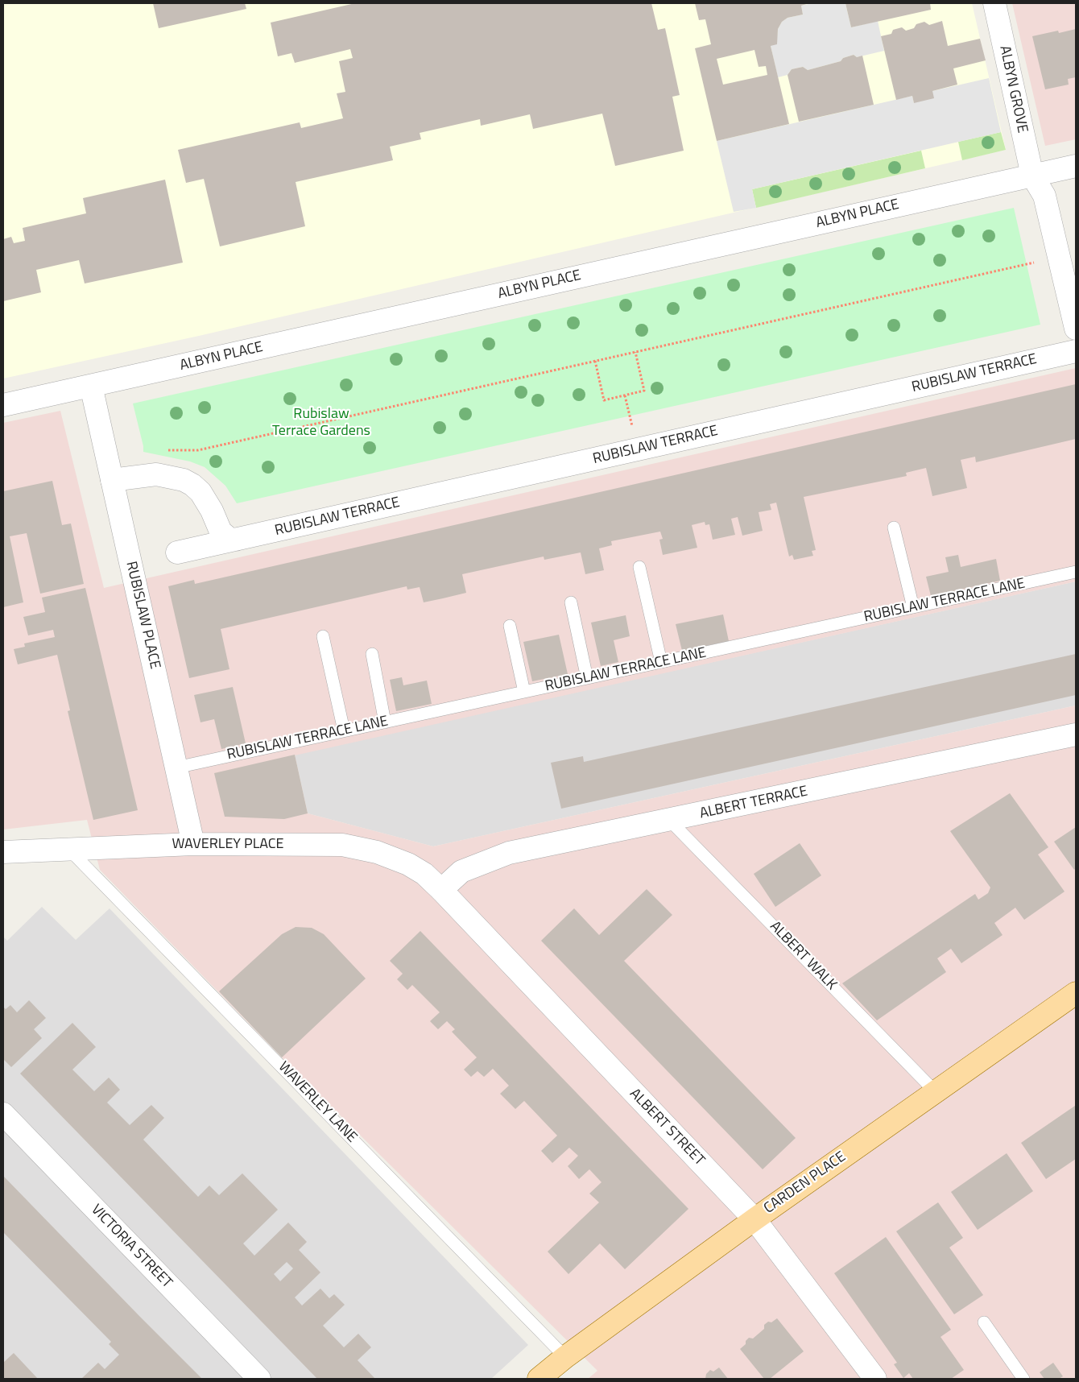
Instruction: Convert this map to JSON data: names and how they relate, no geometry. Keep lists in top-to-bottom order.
{
  "streets": {
    "main road": ["CARDEN PLACE"],
    "street": [
      "ALBYN GROVE",
      "ALBYN PLACE",
      "RUBISLAW TERRACE",
      "RUBISLAW PLACE",
      "ALBERT TERRACE",
      "WAVERLEY PLACE",
      "ALBERT STREET",
      "VICTORIA STREET"
    ],
    "lane": ["RUBISLAW TERRACE LANE", "ALBERT WALK", "WAVERLEY LANE"]
  },
  "crossings": [
    ["ALBYN GROVE", "ALBYN PLACE"],
    ["ALBYN PLACE", "RUBISLAW PLACE"],
    ["RUBISLAW TERRACE LANE", "RUBISLAW PLACE"],
    ["RUBISLAW PLACE", "WAVERLEY PLACE"],
    ["ALBERT TERRACE", "WAVERLEY PLACE"],
    ["ALBERT TERRACE", "ALBERT WALK"],
    ["ALBERT TERRACE", "ALBERT STREET"],
    ["WAVERLEY PLACE", "WAVERLEY LANE"],
    ["WAVERLEY PLACE", "ALBERT STREET"],
    ["ALBERT WALK", "CARDEN PLACE"],
    ["WAVERLEY LANE", "CARDEN PLACE"],
    ["ALBERT STREET", "CARDEN PLACE"]
  ],
  "parks": ["Rubislaw Terrace Gardens"]
}
